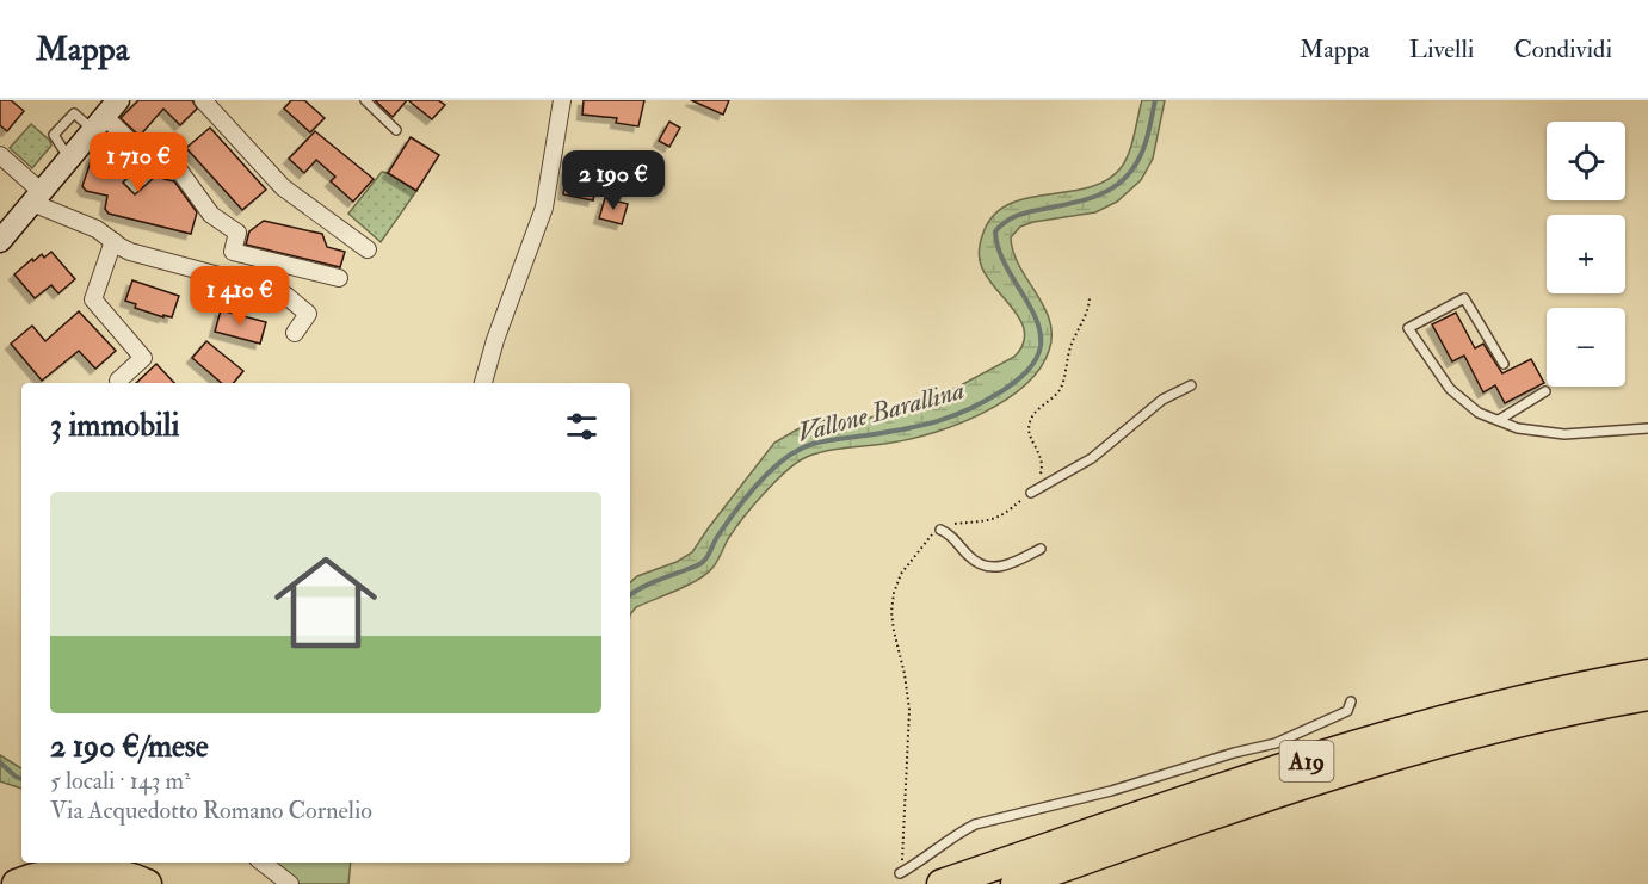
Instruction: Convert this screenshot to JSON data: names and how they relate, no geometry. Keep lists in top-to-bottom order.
{
  "streets": {
    "highway": ["A19"]
  },
  "water": ["Vallone Barallina"],
  "page": {
    "header": "Mappa",
    "nav": ["Mappa", "Livelli", "Condividi"],
    "map_buttons": ["+", "−"],
    "price": ["1 710 €", "2 190 €", "1 410 €"],
    "heading": "3 immobili",
    "list": [
      {
        "name": "2 190 €/mese",
        "note": "5 locali · 143 m² · Via Acquedotto Romano Cornelio"
      }
    ]
  }
}
